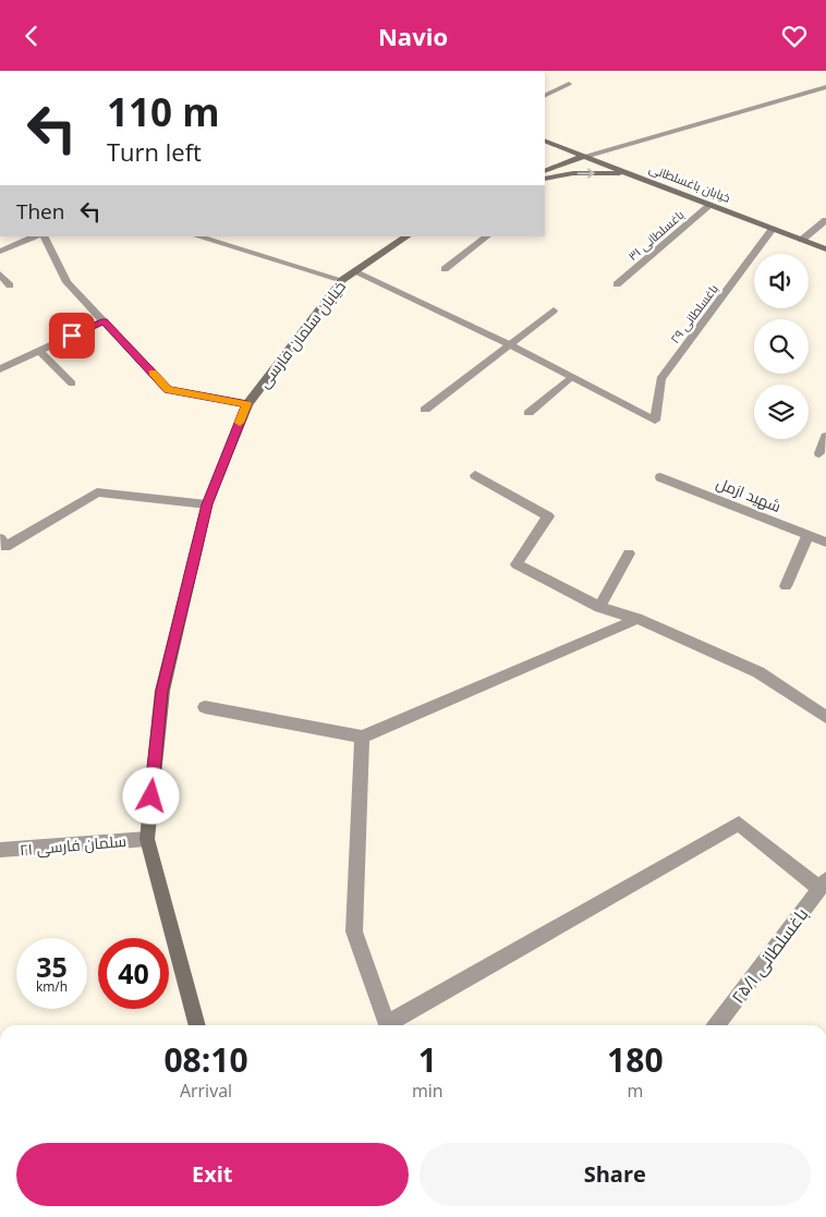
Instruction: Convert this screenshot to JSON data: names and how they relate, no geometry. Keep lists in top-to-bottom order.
{
  "streets": {
    "street": [
      "خیابان باغسلطانی",
      "باغسلطانی ۳۱",
      "باغسلطانی ۲۹",
      "خیابان سلمان فارسی",
      "شهید ازمل",
      "سلمان فارسی ۲۱",
      "باغسلطانی ۲۵/۱"
    ]
  },
  "crossings": [
    ["خیابان باغسلطانی", "باغسلطانی ۳۱"],
    ["خیابان باغسلطانی", "باغسلطانی ۲۹"],
    ["خیابان سلمان فارسی", "سلمان فارسی ۲۱"]
  ],
  "page": {
    "header": "Navio",
    "turn": ["110 m", "Turn left"],
    "then": "Then",
    "speed": "35 km/h",
    "limit": "40",
    "eta": [
      "08:10",
      "Arrival",
      "1",
      "min",
      "180",
      "m"
    ],
    "buttons": ["Exit", "Share"]
  }
}
